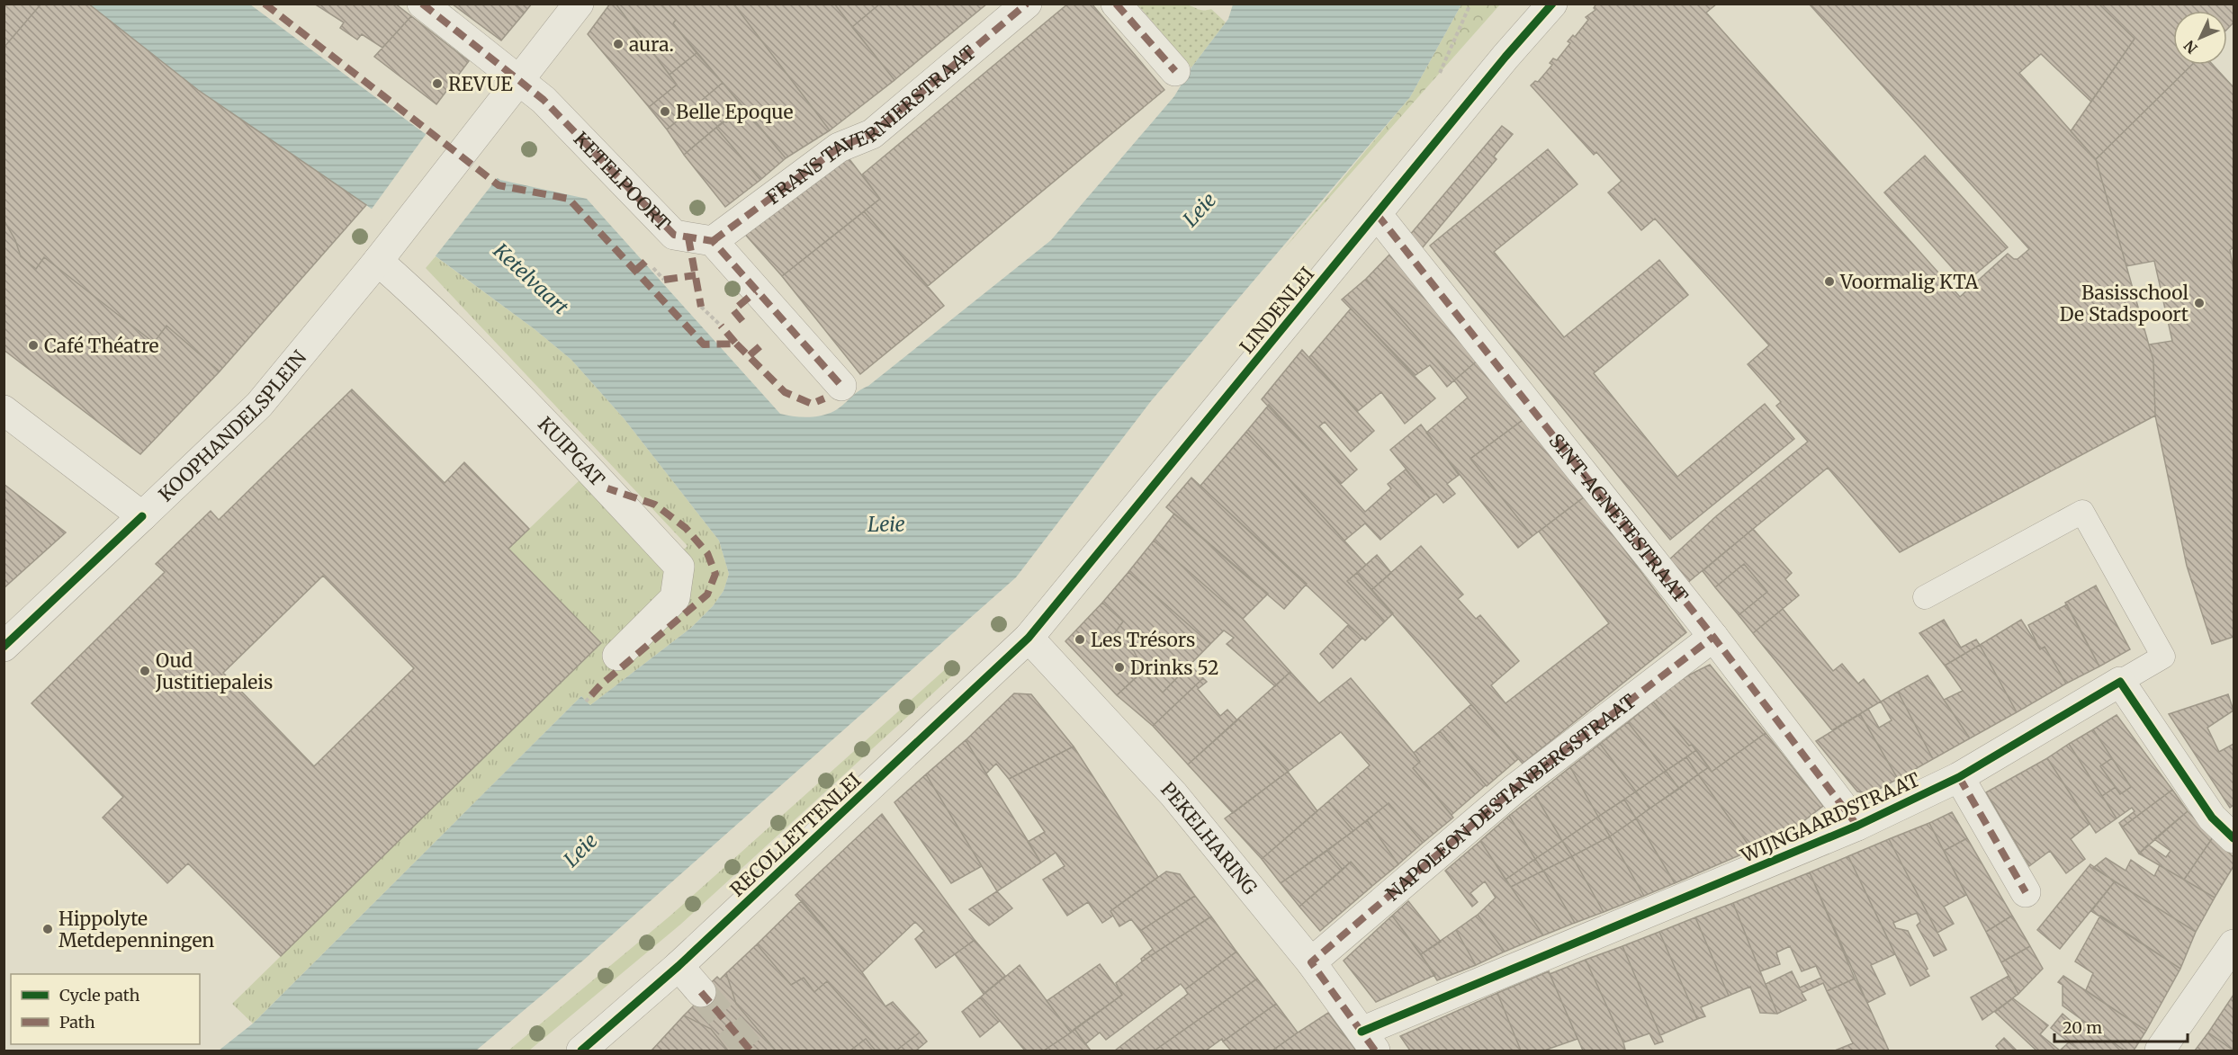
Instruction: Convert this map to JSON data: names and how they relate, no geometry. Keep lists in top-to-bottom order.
{
  "streets": {
    "street": [
      "FRANS TAVERNIERSTRAAT",
      "KETELPOORT",
      "LINDENLEI",
      "KOOPHANDELSPLEIN",
      "KUIPGAT",
      "SINT-AGNETESTRAAT",
      "NAPOLEON DESTANBERGSTRAAT",
      "WIJNGAARDSTRAAT",
      "RECOLLETTENLEI",
      "PEKELHARING"
    ]
  },
  "crossings": [
    ["FRANS TAVERNIERSTRAAT", "KETELPOORT"],
    ["KETELPOORT", "KOOPHANDELSPLEIN"],
    ["LINDENLEI", "SINT-AGNETESTRAAT"],
    ["LINDENLEI", "RECOLLETTENLEI"],
    ["LINDENLEI", "PEKELHARING"],
    ["KOOPHANDELSPLEIN", "KUIPGAT"],
    ["SINT-AGNETESTRAAT", "NAPOLEON DESTANBERGSTRAAT"],
    ["SINT-AGNETESTRAAT", "WIJNGAARDSTRAAT"],
    ["NAPOLEON DESTANBERGSTRAAT", "PEKELHARING"],
    ["WIJNGAARDSTRAAT", "PEKELHARING"],
    ["RECOLLETTENLEI", "PEKELHARING"]
  ],
  "water": ["Leie", "Ketelvaart"],
  "places": [
    "aura.",
    "REVUE",
    "Belle Epoque",
    "Voormalig KTA",
    "Basisschool De Stadspoort",
    "Café Théatre",
    "Les Trésors",
    "Drinks 52",
    "Oud Justitiepaleis",
    "Hippolyte Metdepenningen"
  ],
  "legend": ["Cycle path", "Path"],
  "scale_bar": "20 m",
  "north": "bottom left"
}
